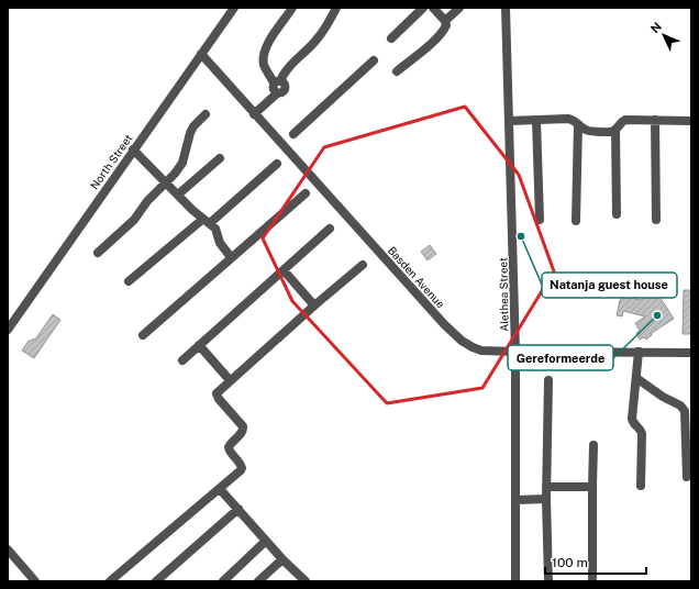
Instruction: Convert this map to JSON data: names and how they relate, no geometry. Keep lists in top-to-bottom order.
{
  "streets": {
    "street": ["North Street", "Basden Avenue", "Alethea Street"]
  },
  "crossings": [
    ["North Street", "Basden Avenue"],
    ["Basden Avenue", "Alethea Street"]
  ],
  "places": ["Natanja guest house", "Gereformeerde"],
  "scale_bar": "100 m",
  "north": "top left"
}
